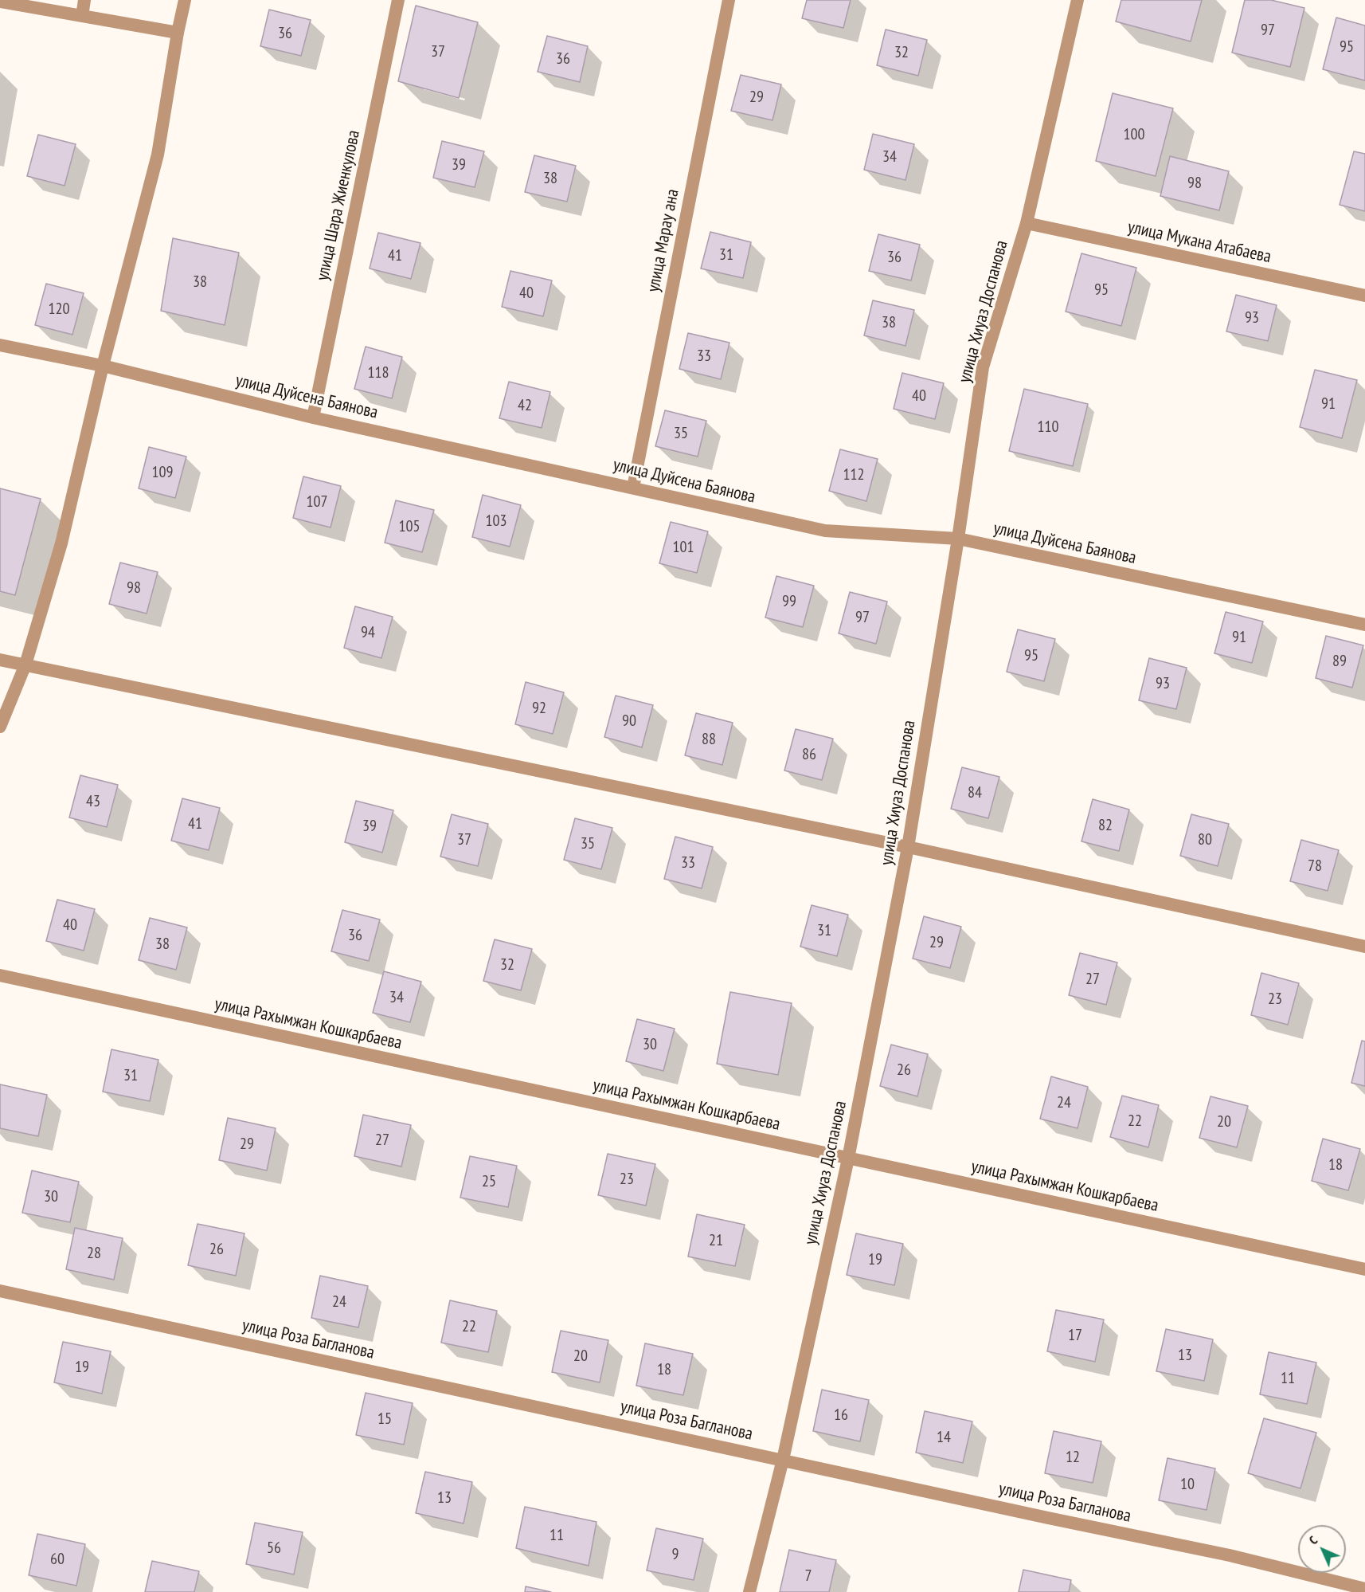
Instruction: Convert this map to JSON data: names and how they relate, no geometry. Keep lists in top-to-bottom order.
{
  "streets": {
    "street": [
      "улица Шара Жиенкулова",
      "улица Марау ана",
      "улица Мукана Атабаева",
      "улица Хиуаз Доспанова",
      "улица Дуйсена Баянова",
      "улица Рахымжан Кошкарбаева",
      "улица Роза Багланова"
    ]
  },
  "crossings": [
    ["улица Шара Жиенкулова", "улица Дуйсена Баянова"],
    ["улица Марау ана", "улица Дуйсена Баянова"],
    ["улица Мукана Атабаева", "улица Хиуаз Доспанова"],
    ["улица Хиуаз Доспанова", "улица Дуйсена Баянова"],
    ["улица Хиуаз Доспанова", "улица Рахымжан Кошкарбаева"],
    ["улица Хиуаз Доспанова", "улица Роза Багланова"]
  ],
  "house_numbers": [
    "97",
    "36",
    "95",
    "37",
    "32",
    "36",
    "29",
    "100",
    "34",
    "39",
    "38",
    "98",
    "31",
    "41",
    "36",
    "38",
    "95",
    "40",
    "120",
    "93",
    "38",
    "33",
    "118",
    "40",
    "91",
    "42",
    "110",
    "35",
    "109",
    "112",
    "107",
    "103",
    "105",
    "101",
    "98",
    "99",
    "97",
    "94",
    "91",
    "95",
    "89",
    "93",
    "92",
    "90",
    "88",
    "86",
    "84",
    "43",
    "41",
    "82",
    "39",
    "37",
    "80",
    "35",
    "33",
    "78",
    "40",
    "31",
    "36",
    "29",
    "38",
    "32",
    "27",
    "34",
    "23",
    "30",
    "26",
    "31",
    "24",
    "22",
    "20",
    "27",
    "29",
    "18",
    "23",
    "25",
    "30",
    "21",
    "26",
    "28",
    "19",
    "24",
    "22",
    "17",
    "13",
    "20",
    "19",
    "18",
    "11",
    "16",
    "15",
    "14",
    "12",
    "10",
    "13",
    "11",
    "56",
    "9",
    "60",
    "7"
  ],
  "north": "top left"
}
